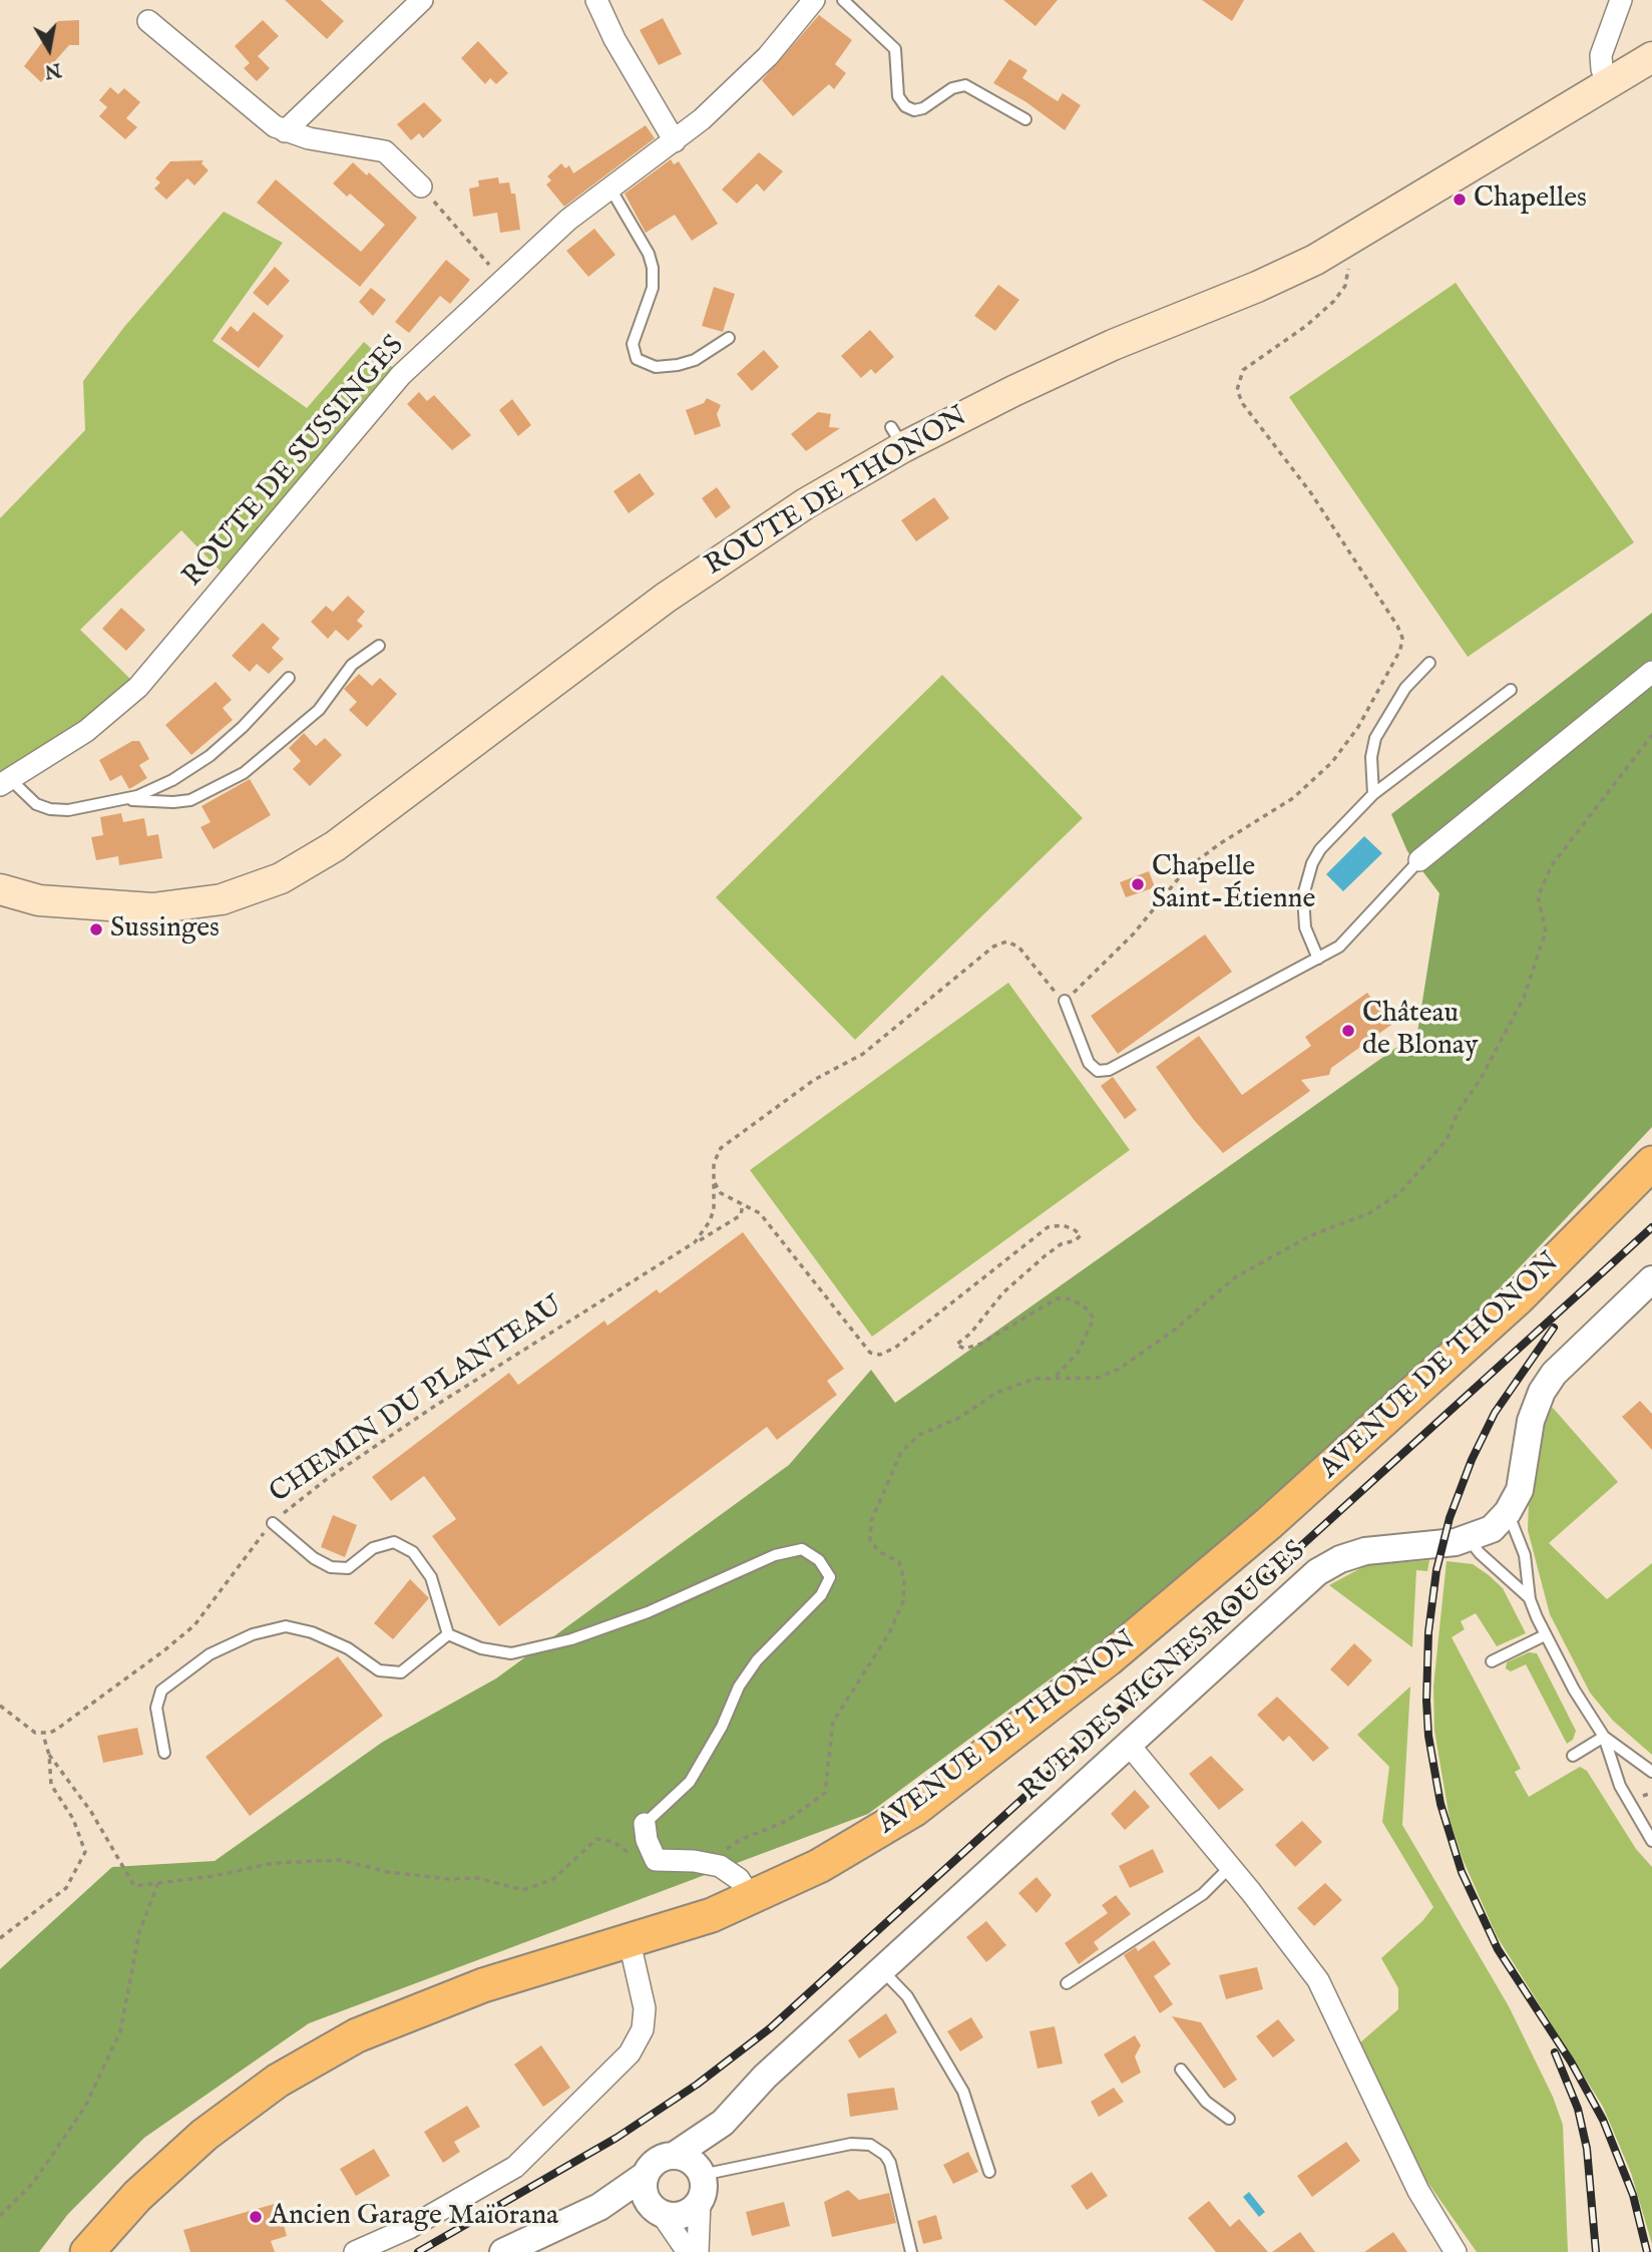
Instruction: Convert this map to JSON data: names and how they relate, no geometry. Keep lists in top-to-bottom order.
{
  "streets": {
    "main road": ["ROUTE DE THONON", "AVENUE DE THONON"],
    "street": ["ROUTE DE SUSSINGES", "RUE DES VIGNES ROUGES"],
    "path": ["CHEMIN DU PLANTEAU"]
  },
  "places": [
    "Chapelles",
    "Chapelle Saint-Étienne",
    "Sussinges",
    "Château de Blonay",
    "Ancien Garage Maïorana"
  ],
  "north": "bottom"
}
